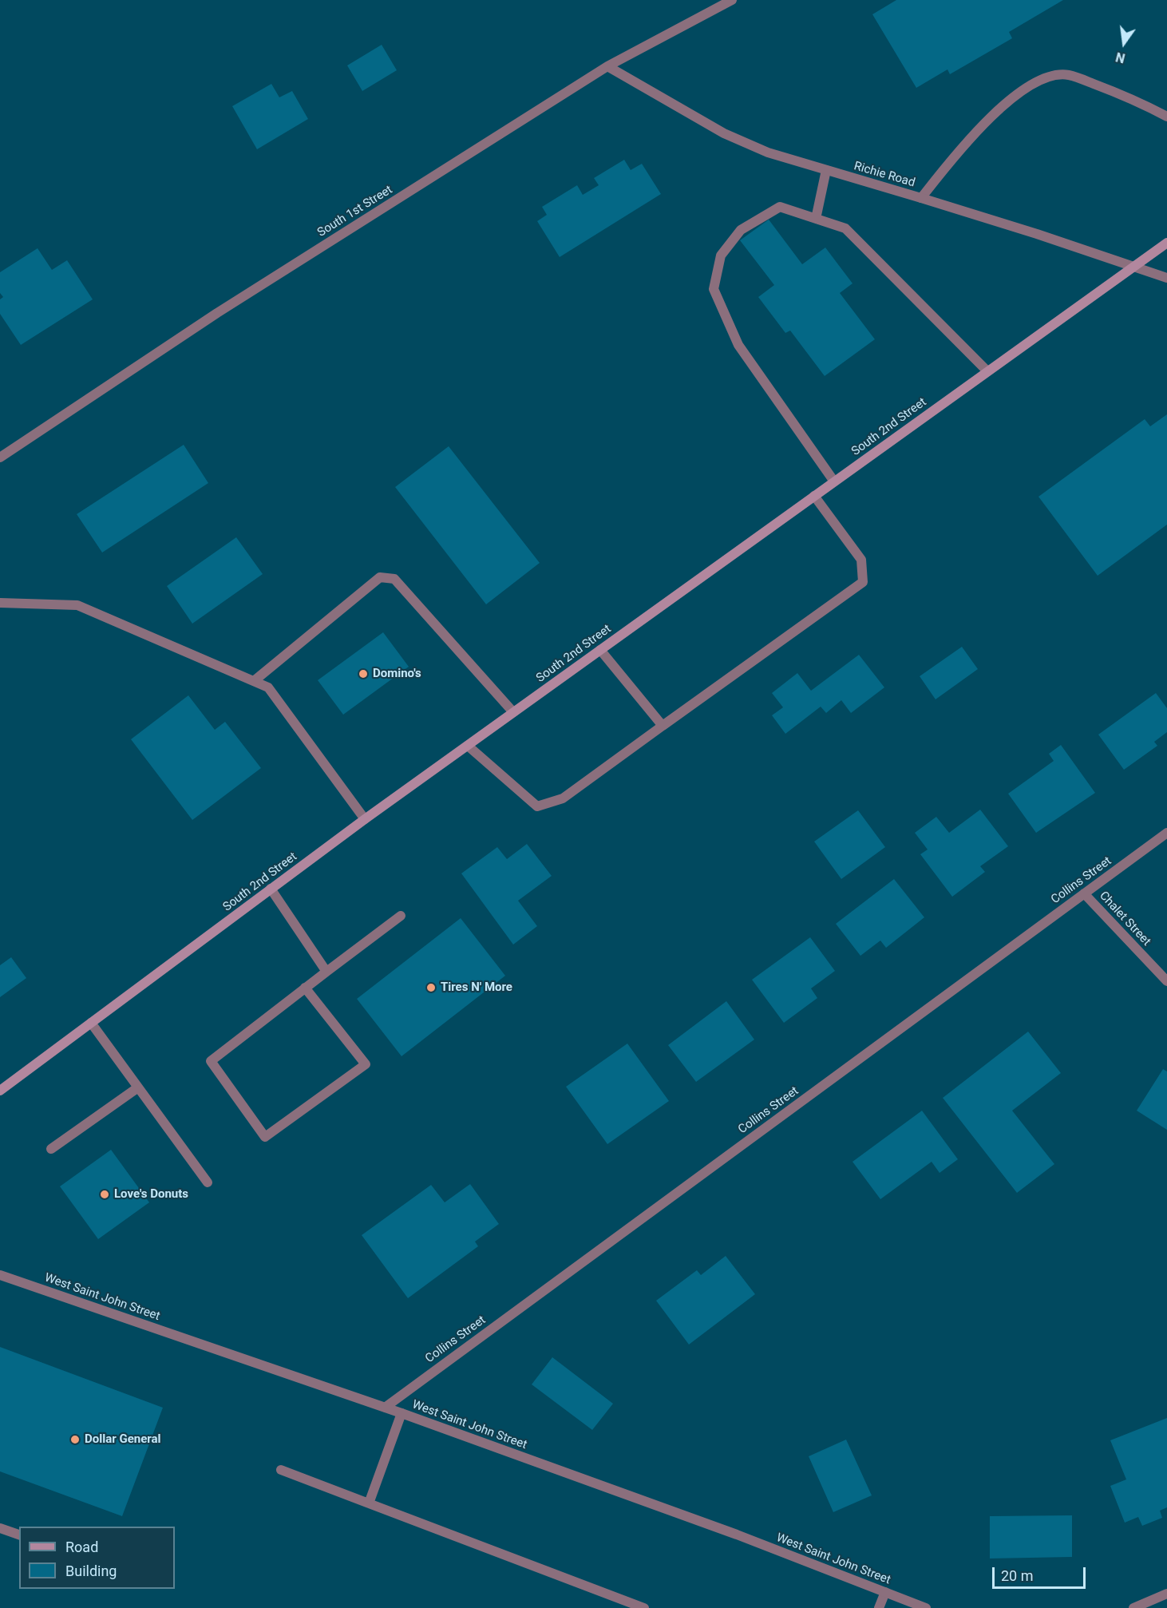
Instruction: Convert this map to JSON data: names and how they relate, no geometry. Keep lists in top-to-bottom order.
{
  "streets": {
    "main road": ["South 2nd Street"],
    "street": [
      "Richie Road",
      "South 1st Street",
      "Collins Street",
      "Chalet Street",
      "West Saint John Street"
    ]
  },
  "crossings": [
    ["Richie Road", "South 1st Street"],
    ["Richie Road", "South 2nd Street"],
    ["Collins Street", "Chalet Street"],
    ["Collins Street", "West Saint John Street"]
  ],
  "places": [
    "Domino's",
    "Tires N' More",
    "Love's Donuts",
    "Dollar General"
  ],
  "legend": ["Road", "Building"],
  "scale_bar": "20 m",
  "north": "bottom"
}
